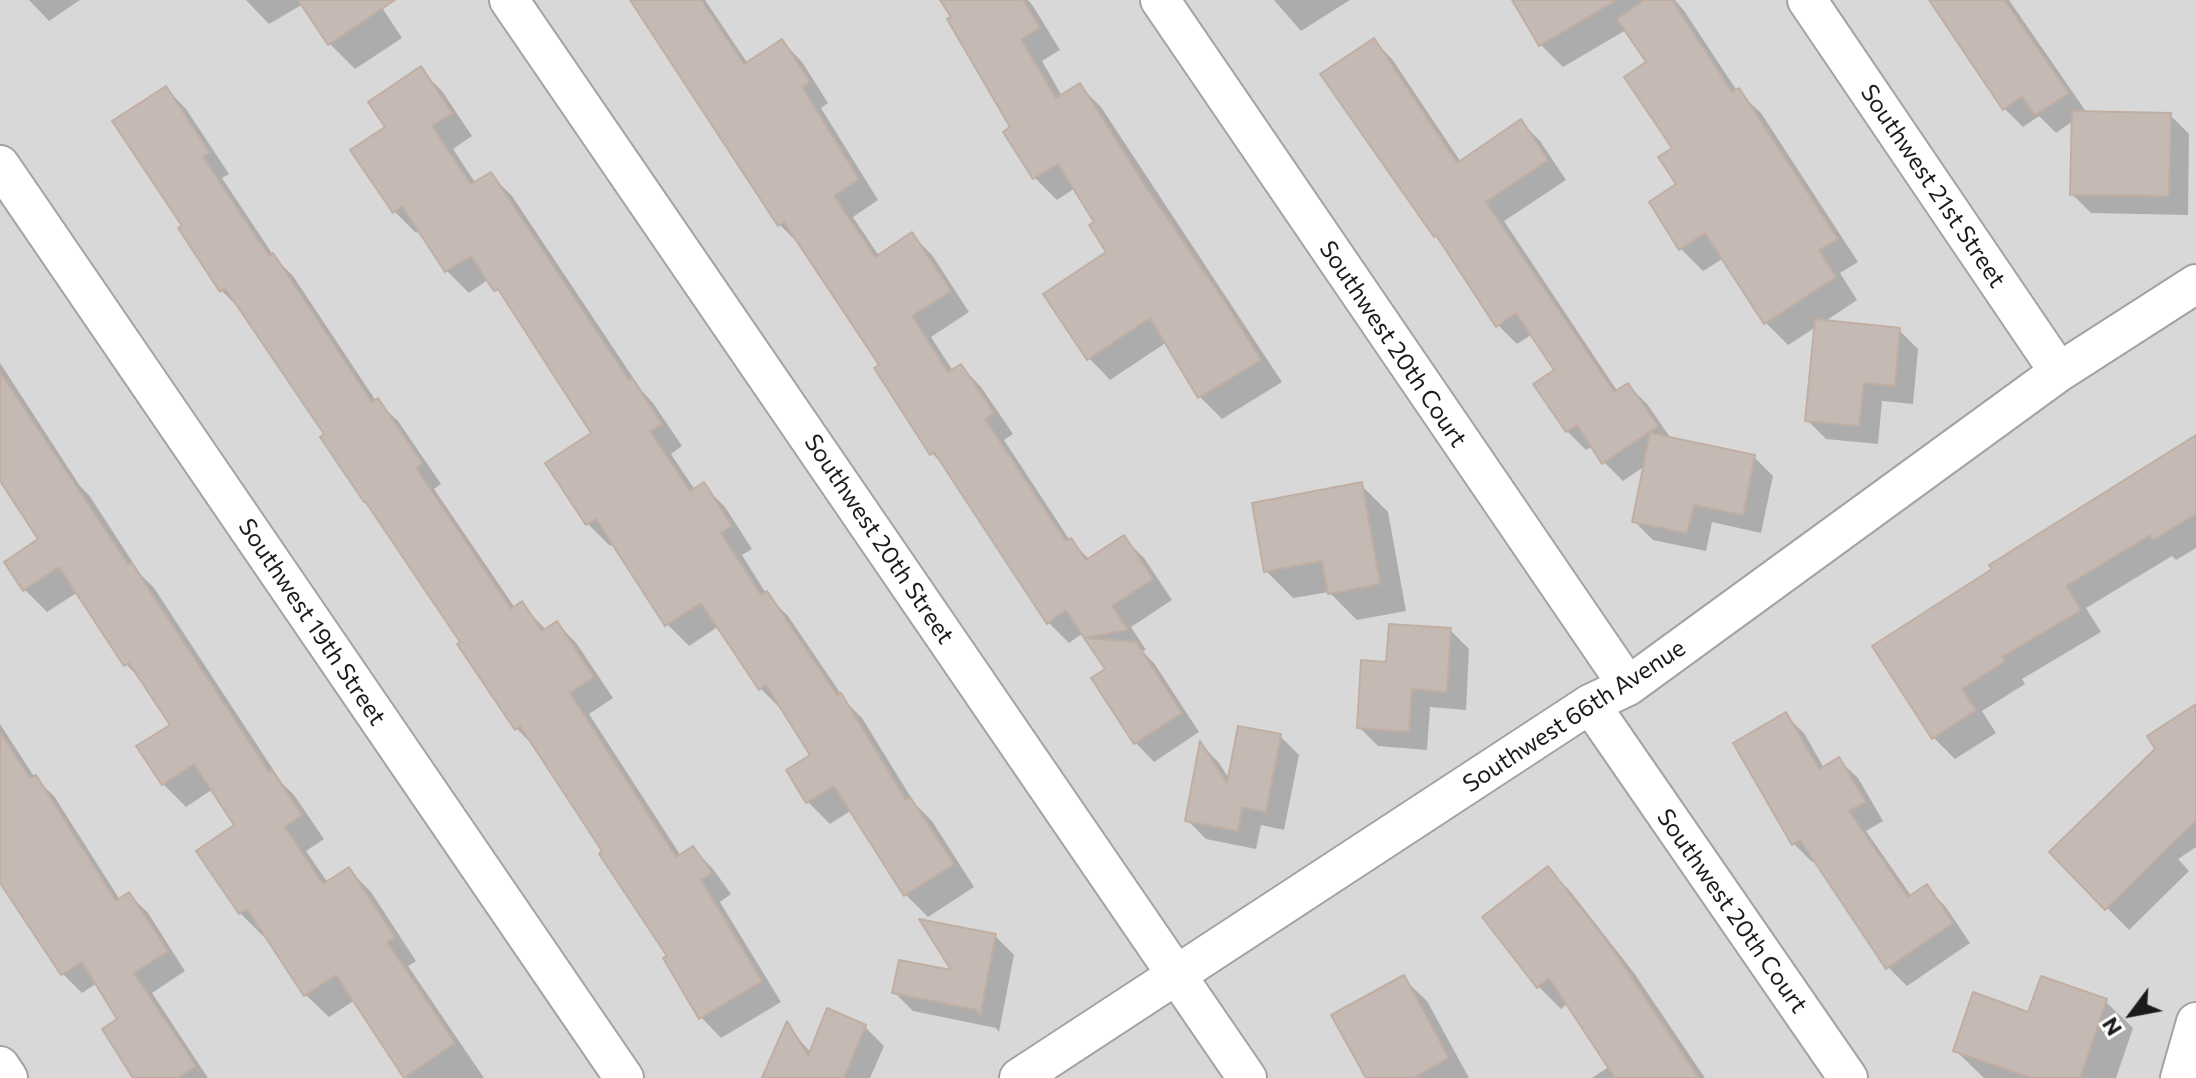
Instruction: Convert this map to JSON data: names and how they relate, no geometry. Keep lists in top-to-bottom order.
{
  "streets": {
    "street": [
      "Southwest 21st Street",
      "Southwest 20th Court",
      "Southwest 20th Street",
      "Southwest 19th Street",
      "Southwest 66th Avenue"
    ]
  },
  "crossings": [
    ["Southwest 21st Street", "Southwest 66th Avenue"],
    ["Southwest 20th Court", "Southwest 66th Avenue"],
    ["Southwest 20th Street", "Southwest 66th Avenue"]
  ],
  "north": "bottom left"
}
